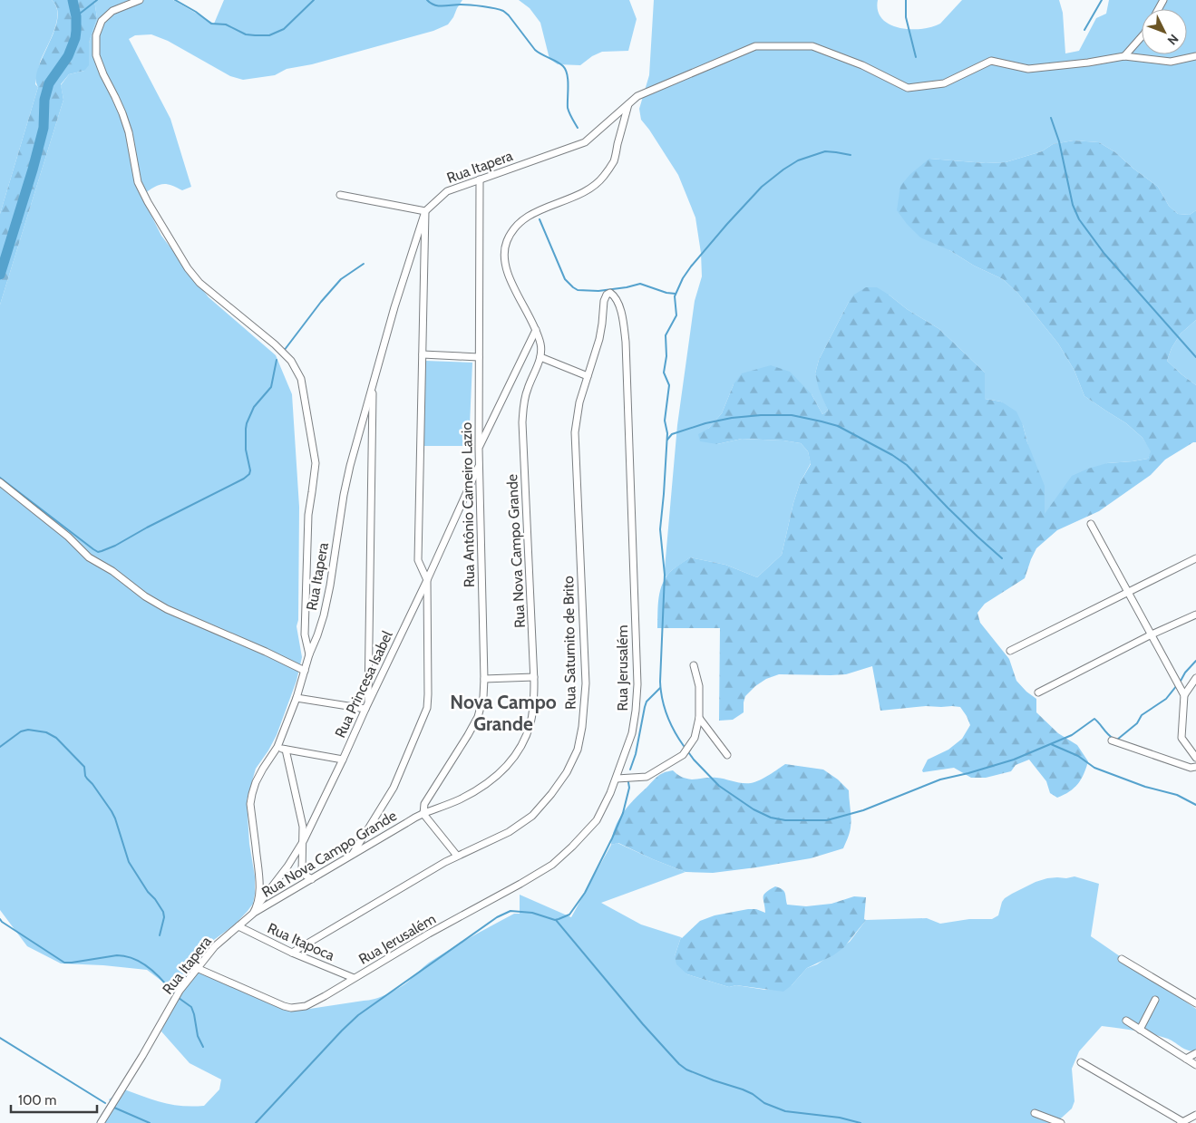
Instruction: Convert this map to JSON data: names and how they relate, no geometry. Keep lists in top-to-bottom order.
{
  "streets": {
    "street": [
      "Rua Itapera",
      "Rua Antônio Carneiro Lazio",
      "Rua Nova Campo Grande",
      "Rua Saturnito de Brito",
      "Rua Jerusalém",
      "Rua Princesa Isabel",
      "Rua Itapoca"
    ]
  },
  "crossings": [
    ["Rua Itapera", "Rua Antônio Carneiro Lazio"],
    ["Rua Itapera", "Rua Nova Campo Grande"],
    ["Rua Itapera", "Rua Jerusalém"],
    ["Rua Itapera", "Rua Princesa Isabel"],
    ["Rua Itapera", "Rua Itapoca"],
    ["Rua Antônio Carneiro Lazio", "Rua Nova Campo Grande"],
    ["Rua Antônio Carneiro Lazio", "Rua Princesa Isabel"],
    ["Rua Saturnito de Brito", "Rua Jerusalém"],
    ["Rua Saturnito de Brito", "Rua Itapoca"],
    ["Rua Jerusalém", "Rua Itapoca"]
  ],
  "districts": ["Nova Campo Grande"],
  "scale_bar": "100 m",
  "north": "bottom right"
}
